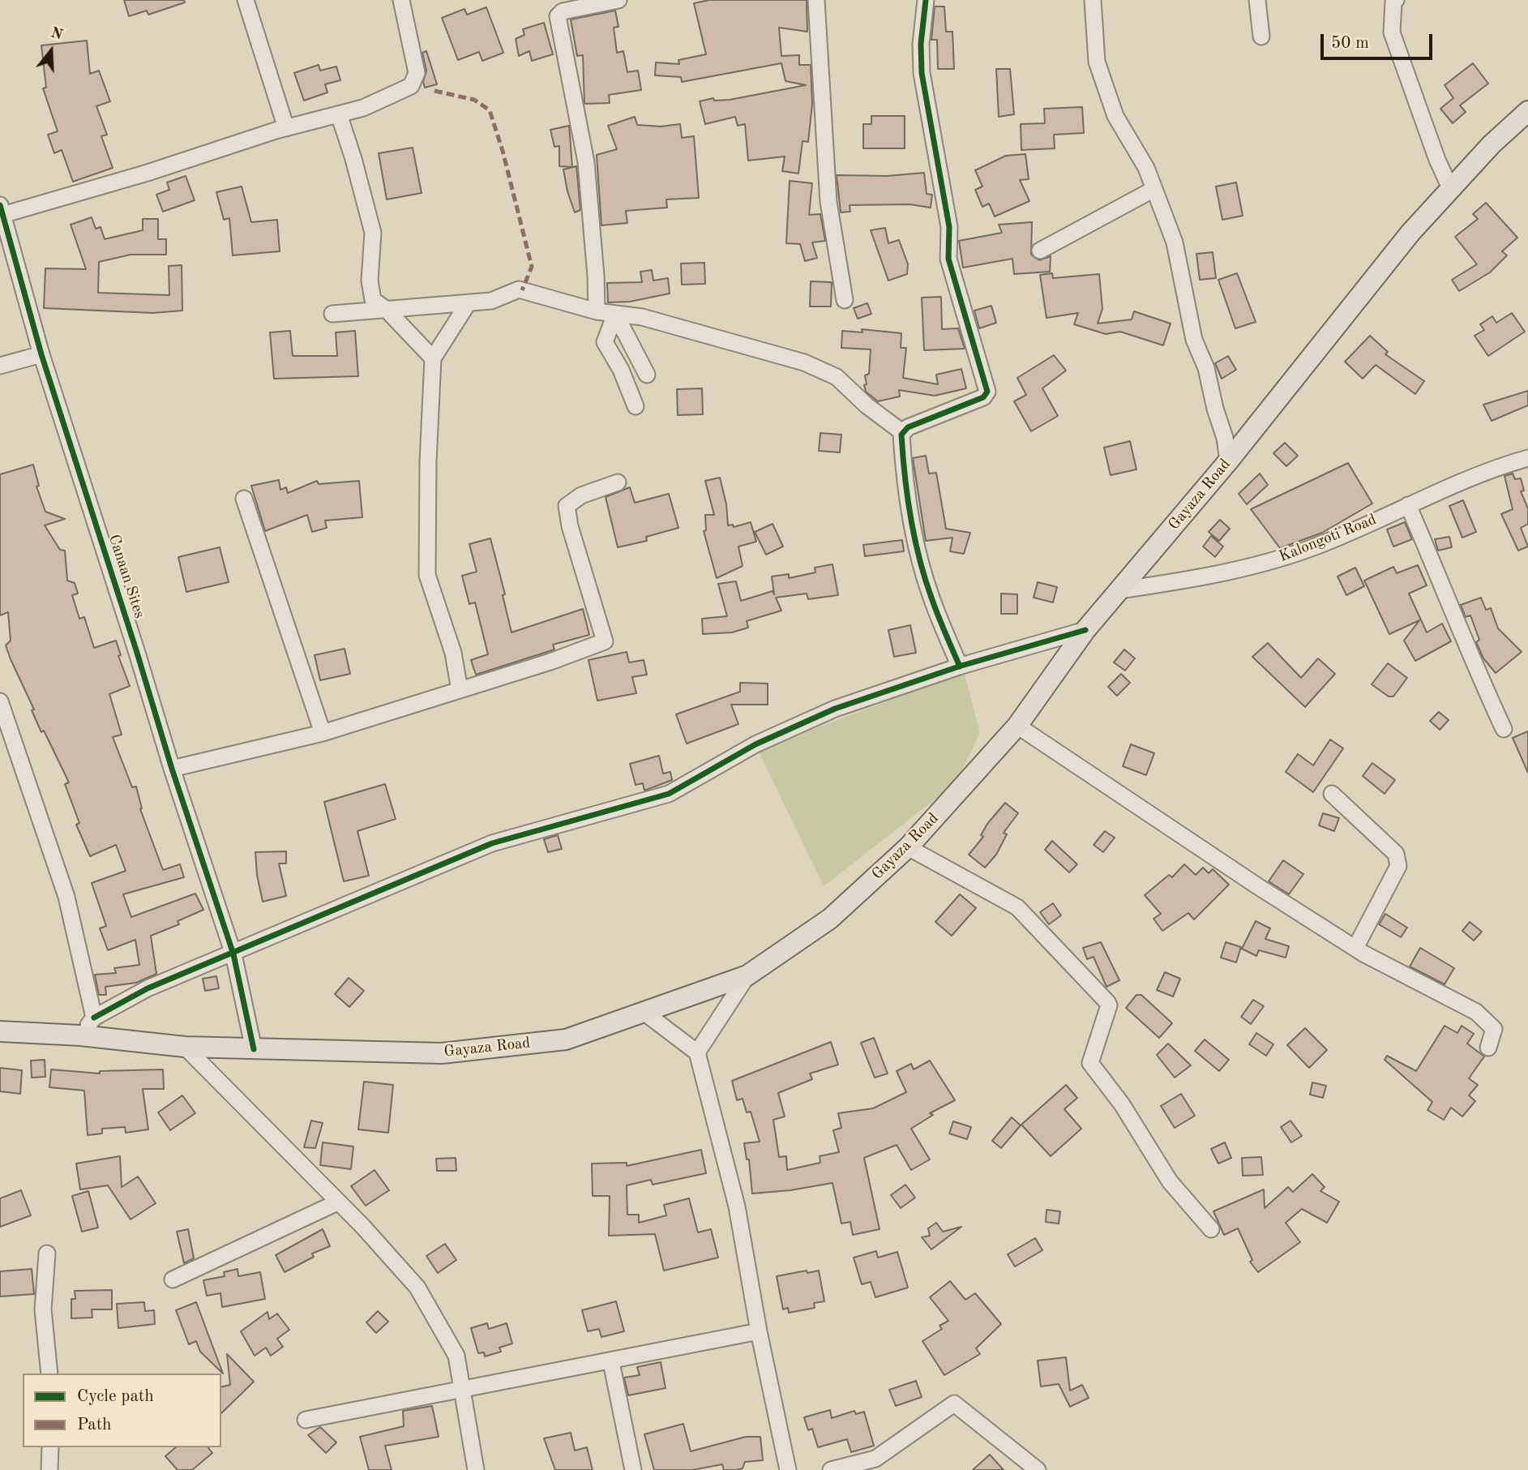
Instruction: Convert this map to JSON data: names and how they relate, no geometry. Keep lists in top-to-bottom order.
{
  "streets": {
    "main road": ["Gayaza Road"],
    "street": ["Kalongoti Road", "Canaan Sites"]
  },
  "crossings": [
    ["Gayaza Road", "Kalongoti Road"],
    ["Gayaza Road", "Canaan Sites"]
  ],
  "legend": ["Cycle path", "Path"],
  "scale_bar": "50 m",
  "north": "top"
}
